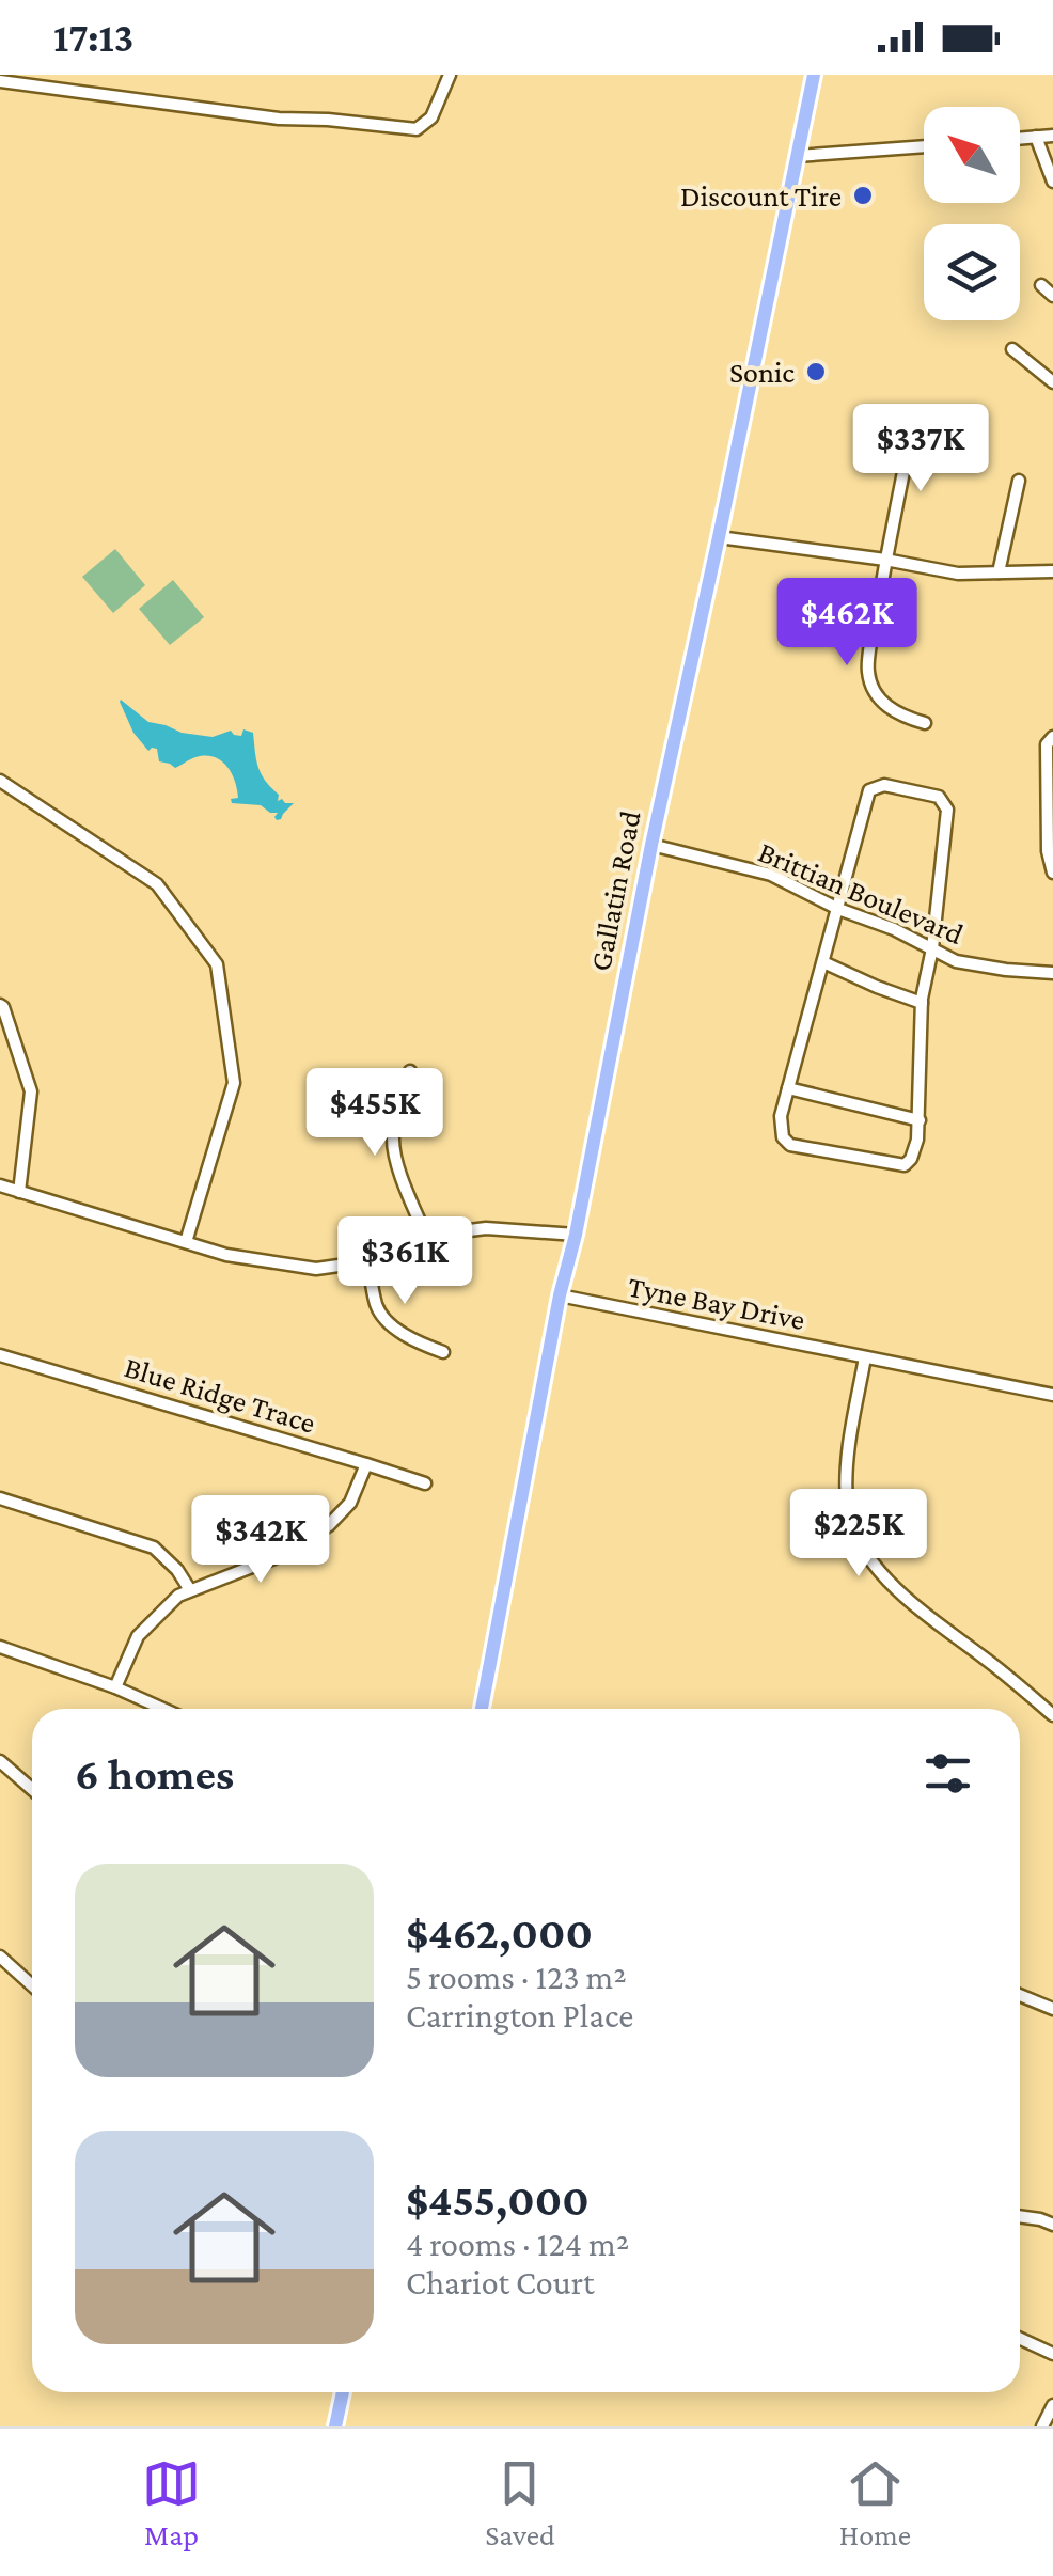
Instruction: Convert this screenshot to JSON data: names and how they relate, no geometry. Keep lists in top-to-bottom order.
{
  "streets": {
    "main road": ["Gallatin Road"],
    "street": ["Brittian Boulevard", "Tyne Bay Drive", "Blue Ridge Trace"]
  },
  "crossings": [
    ["Gallatin Road", "Brittian Boulevard"],
    ["Gallatin Road", "Tyne Bay Drive"]
  ],
  "places": ["Discount Tire", "Sonic"],
  "north": "top left",
  "page": {
    "status": "17:13",
    "price": [
      "$337K",
      "$462K",
      "$455K",
      "$361K",
      "$225K",
      "$342K"
    ],
    "heading": "6 homes",
    "list": [
      {
        "name": "$462,000",
        "note": "5 rooms · 123 m² · Carrington Place"
      },
      {
        "name": "$455,000",
        "note": "4 rooms · 124 m² · Chariot Court"
      }
    ],
    "tabs": ["Map", "Saved", "Home"]
  }
}
